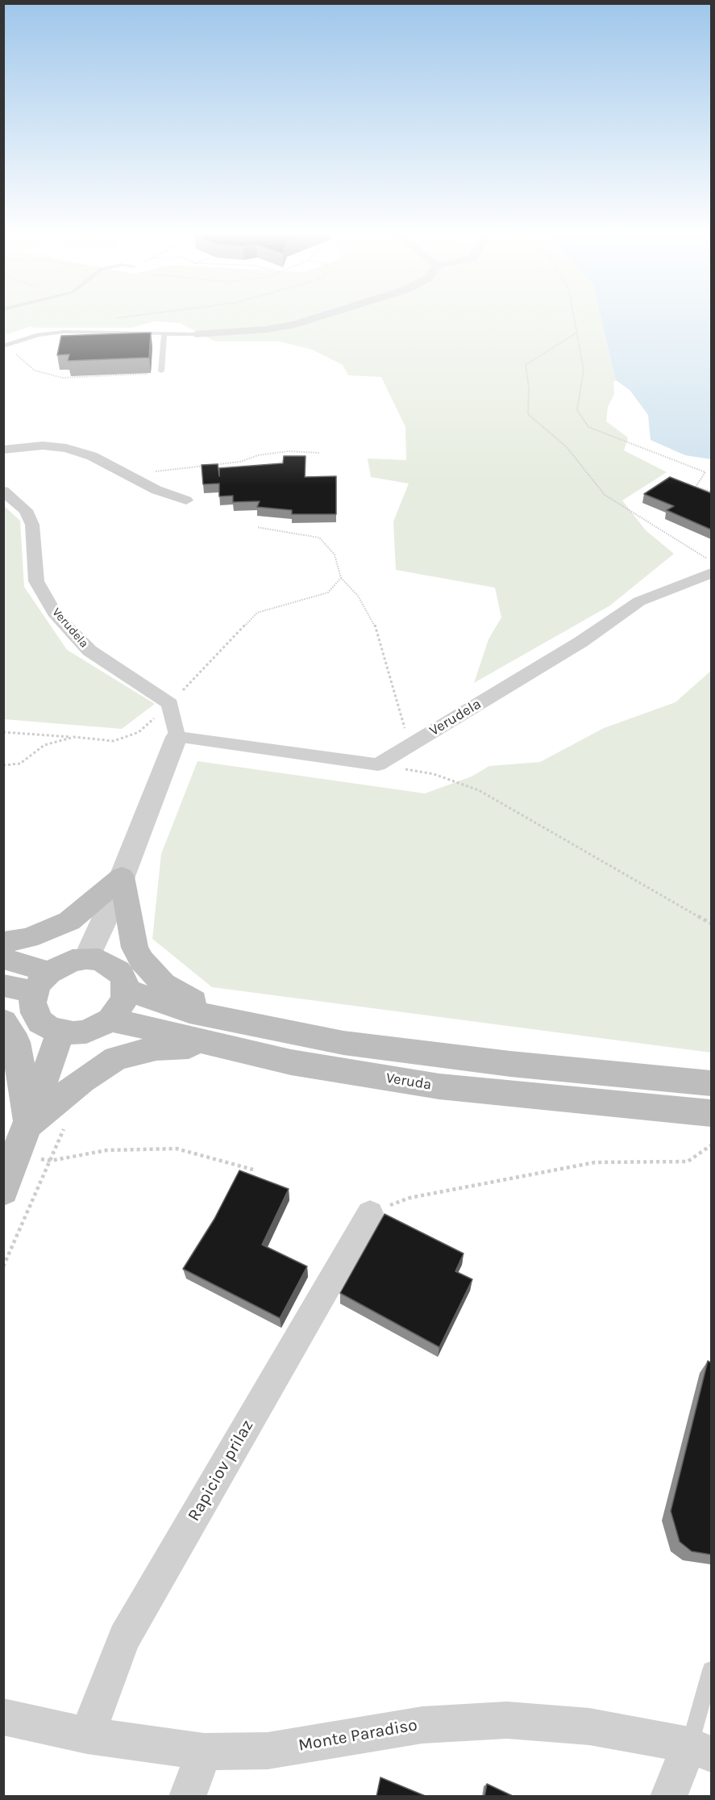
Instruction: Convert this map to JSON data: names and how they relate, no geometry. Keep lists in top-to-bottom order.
{
  "streets": {
    "main road": ["Veruda"],
    "street": ["Verudela", "Rapiciov prilaz", "Monte Paradiso"]
  },
  "crossings": [
    ["Rapiciov prilaz", "Monte Paradiso"]
  ]
}
